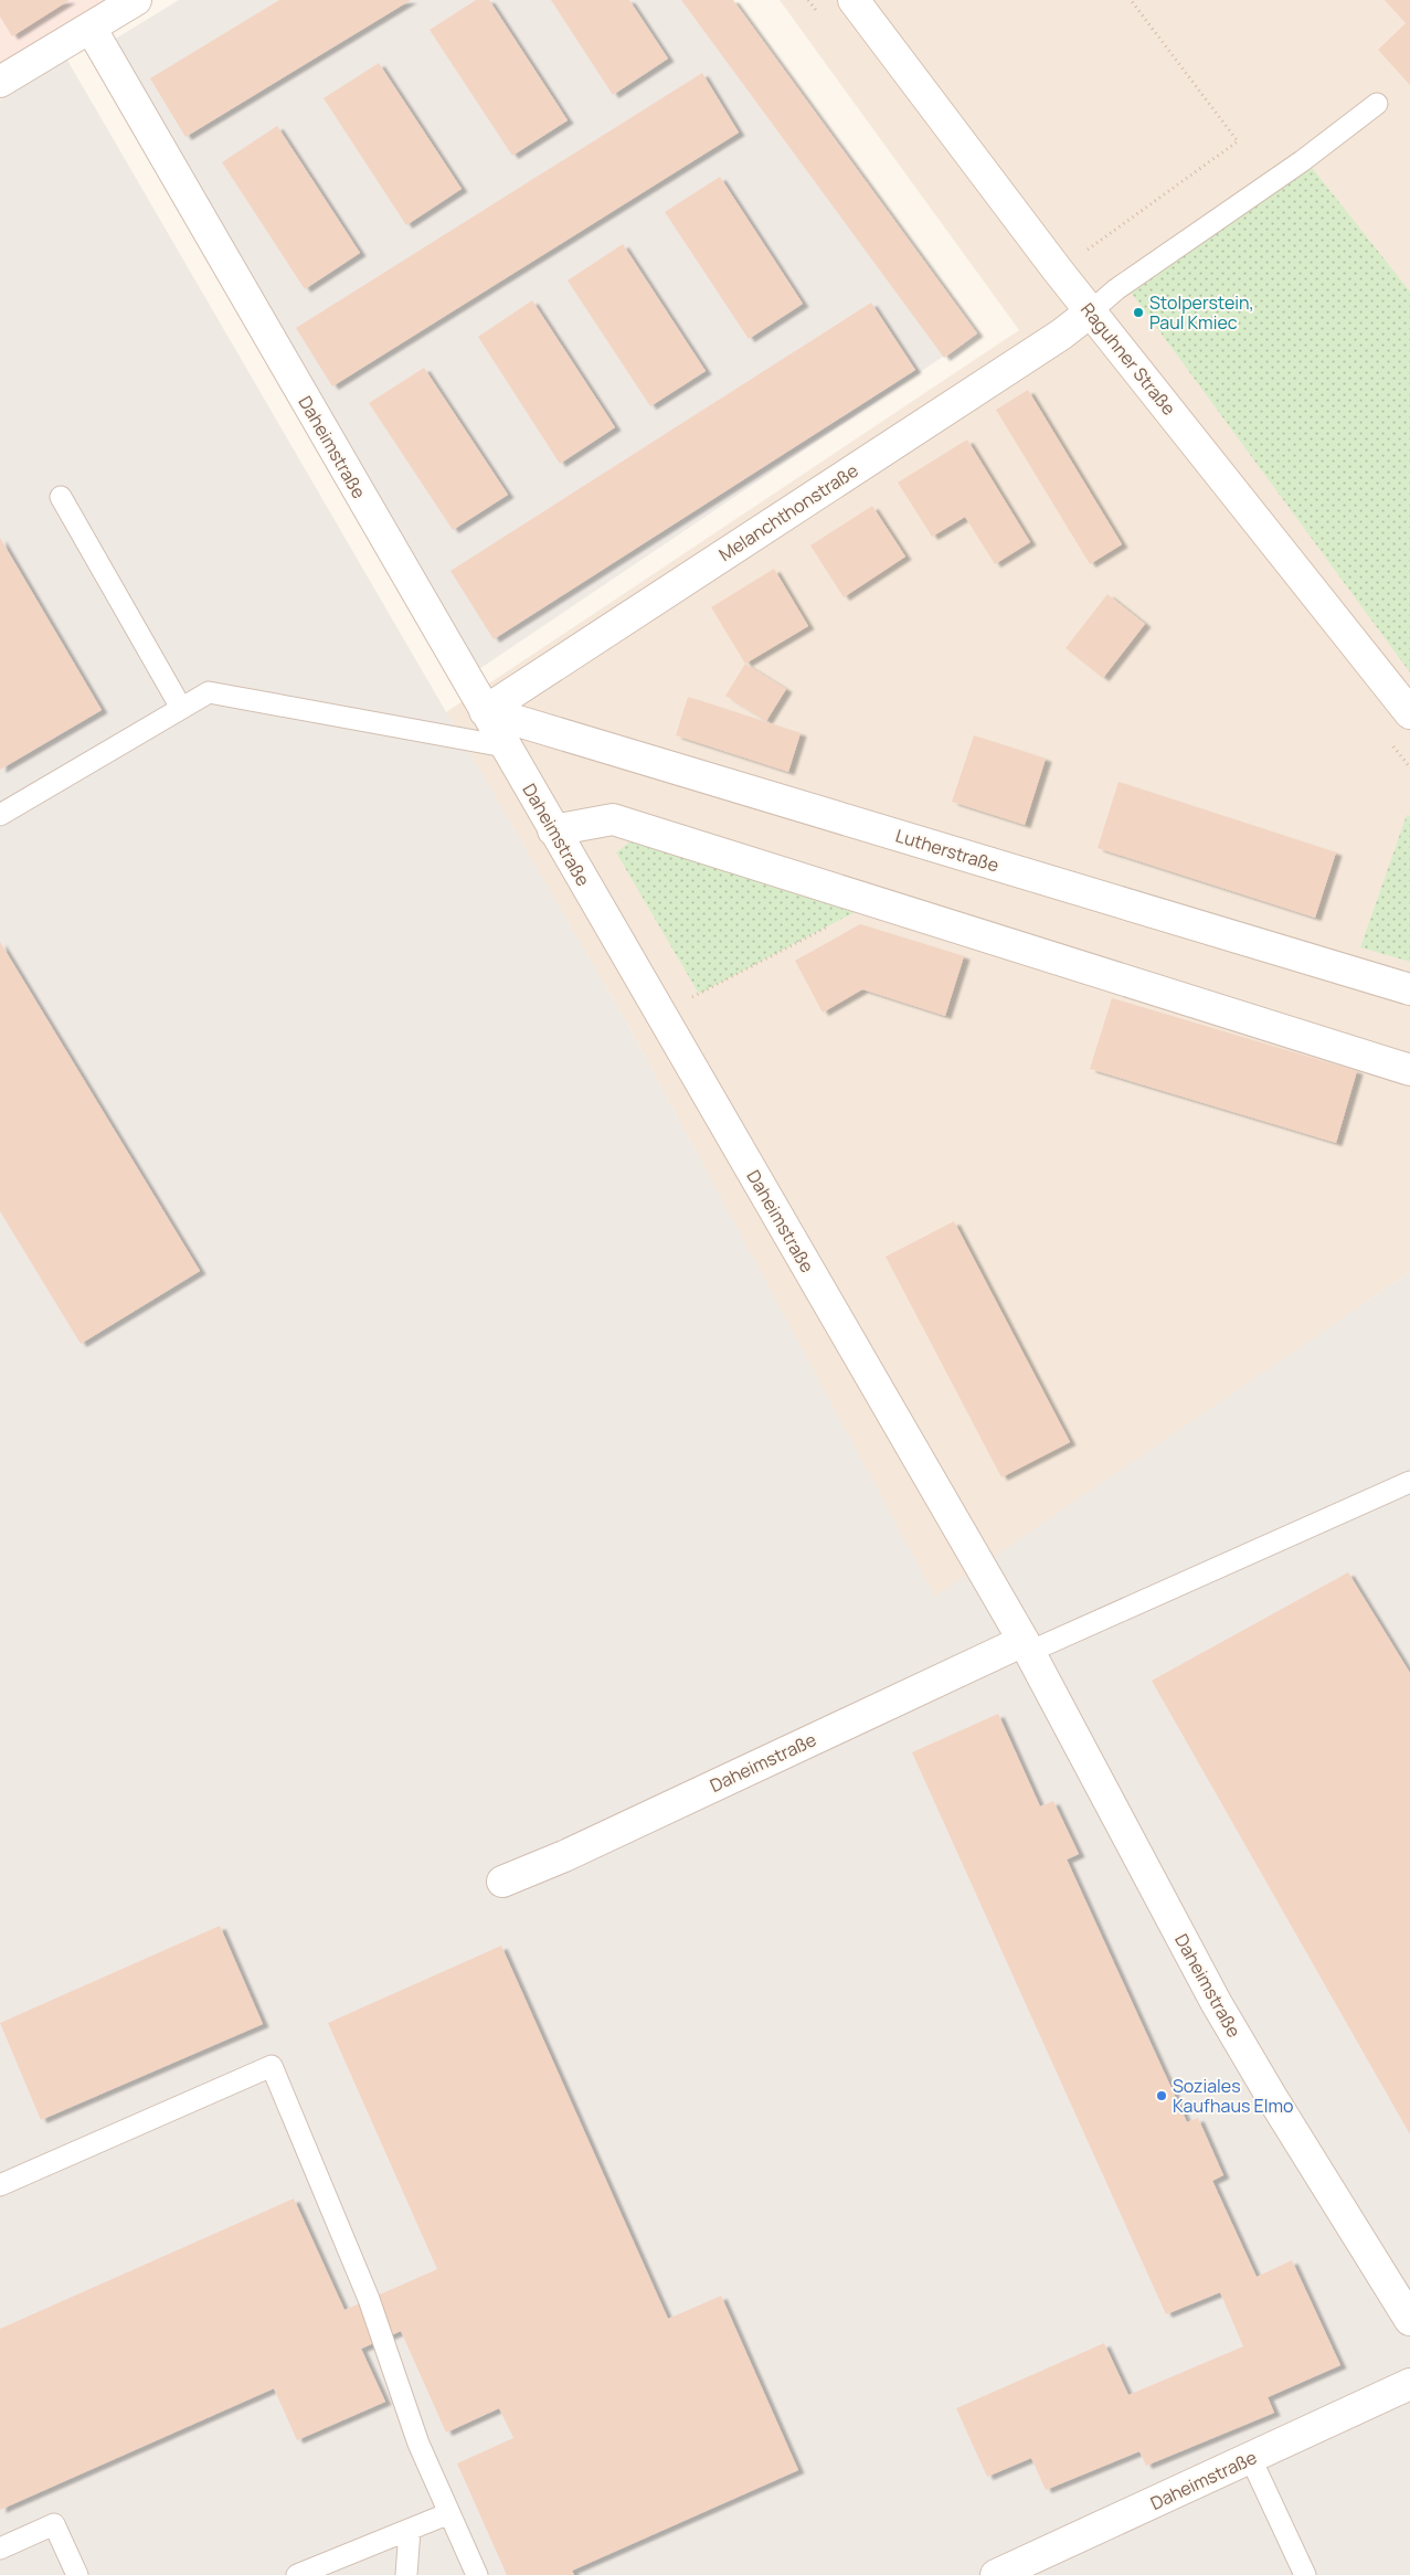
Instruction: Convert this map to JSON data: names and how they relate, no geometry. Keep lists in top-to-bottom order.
{
  "streets": {
    "street": [
      "Raguhner Straße",
      "Daheimstraße",
      "Melanchthonstraße",
      "Lutherstraße"
    ]
  },
  "crossings": [
    ["Raguhner Straße", "Melanchthonstraße"],
    ["Daheimstraße", "Melanchthonstraße"],
    ["Daheimstraße", "Lutherstraße"],
    ["Melanchthonstraße", "Lutherstraße"]
  ],
  "places": ["Stolperstein, Paul Kmiec", "Soziales Kaufhaus Elmo"]
}
